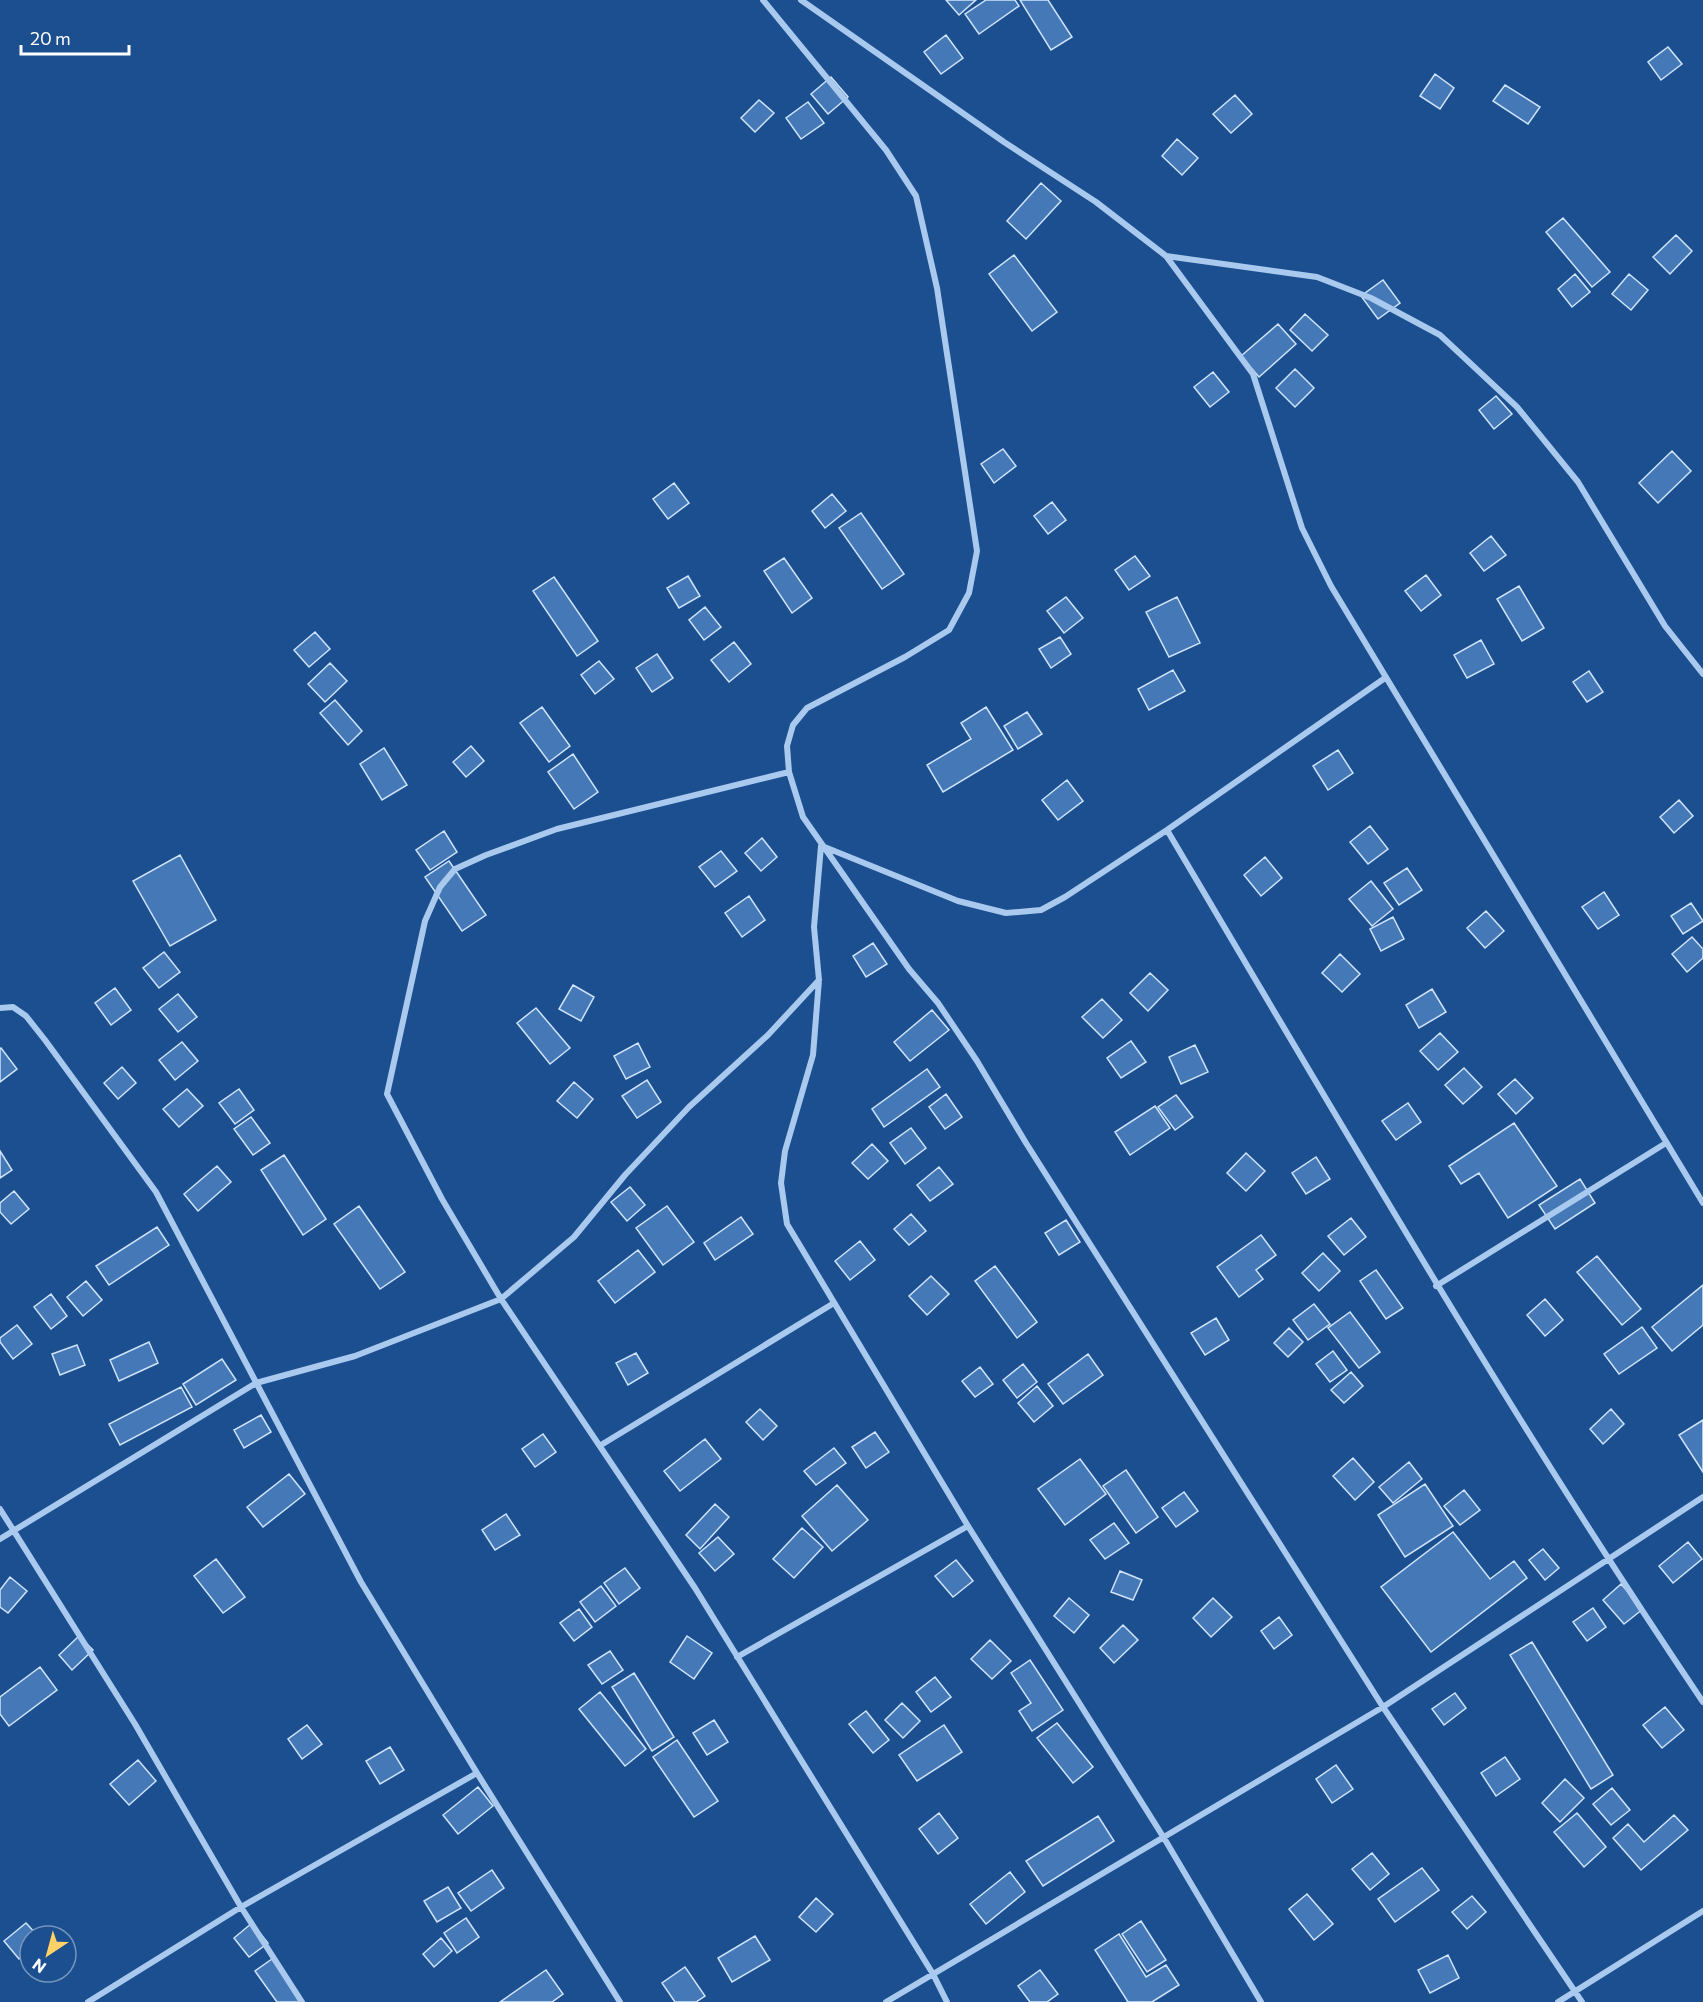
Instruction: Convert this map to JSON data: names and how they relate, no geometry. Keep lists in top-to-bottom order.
{
  "scale_bar": "20 m",
  "north": "bottom left"
}
